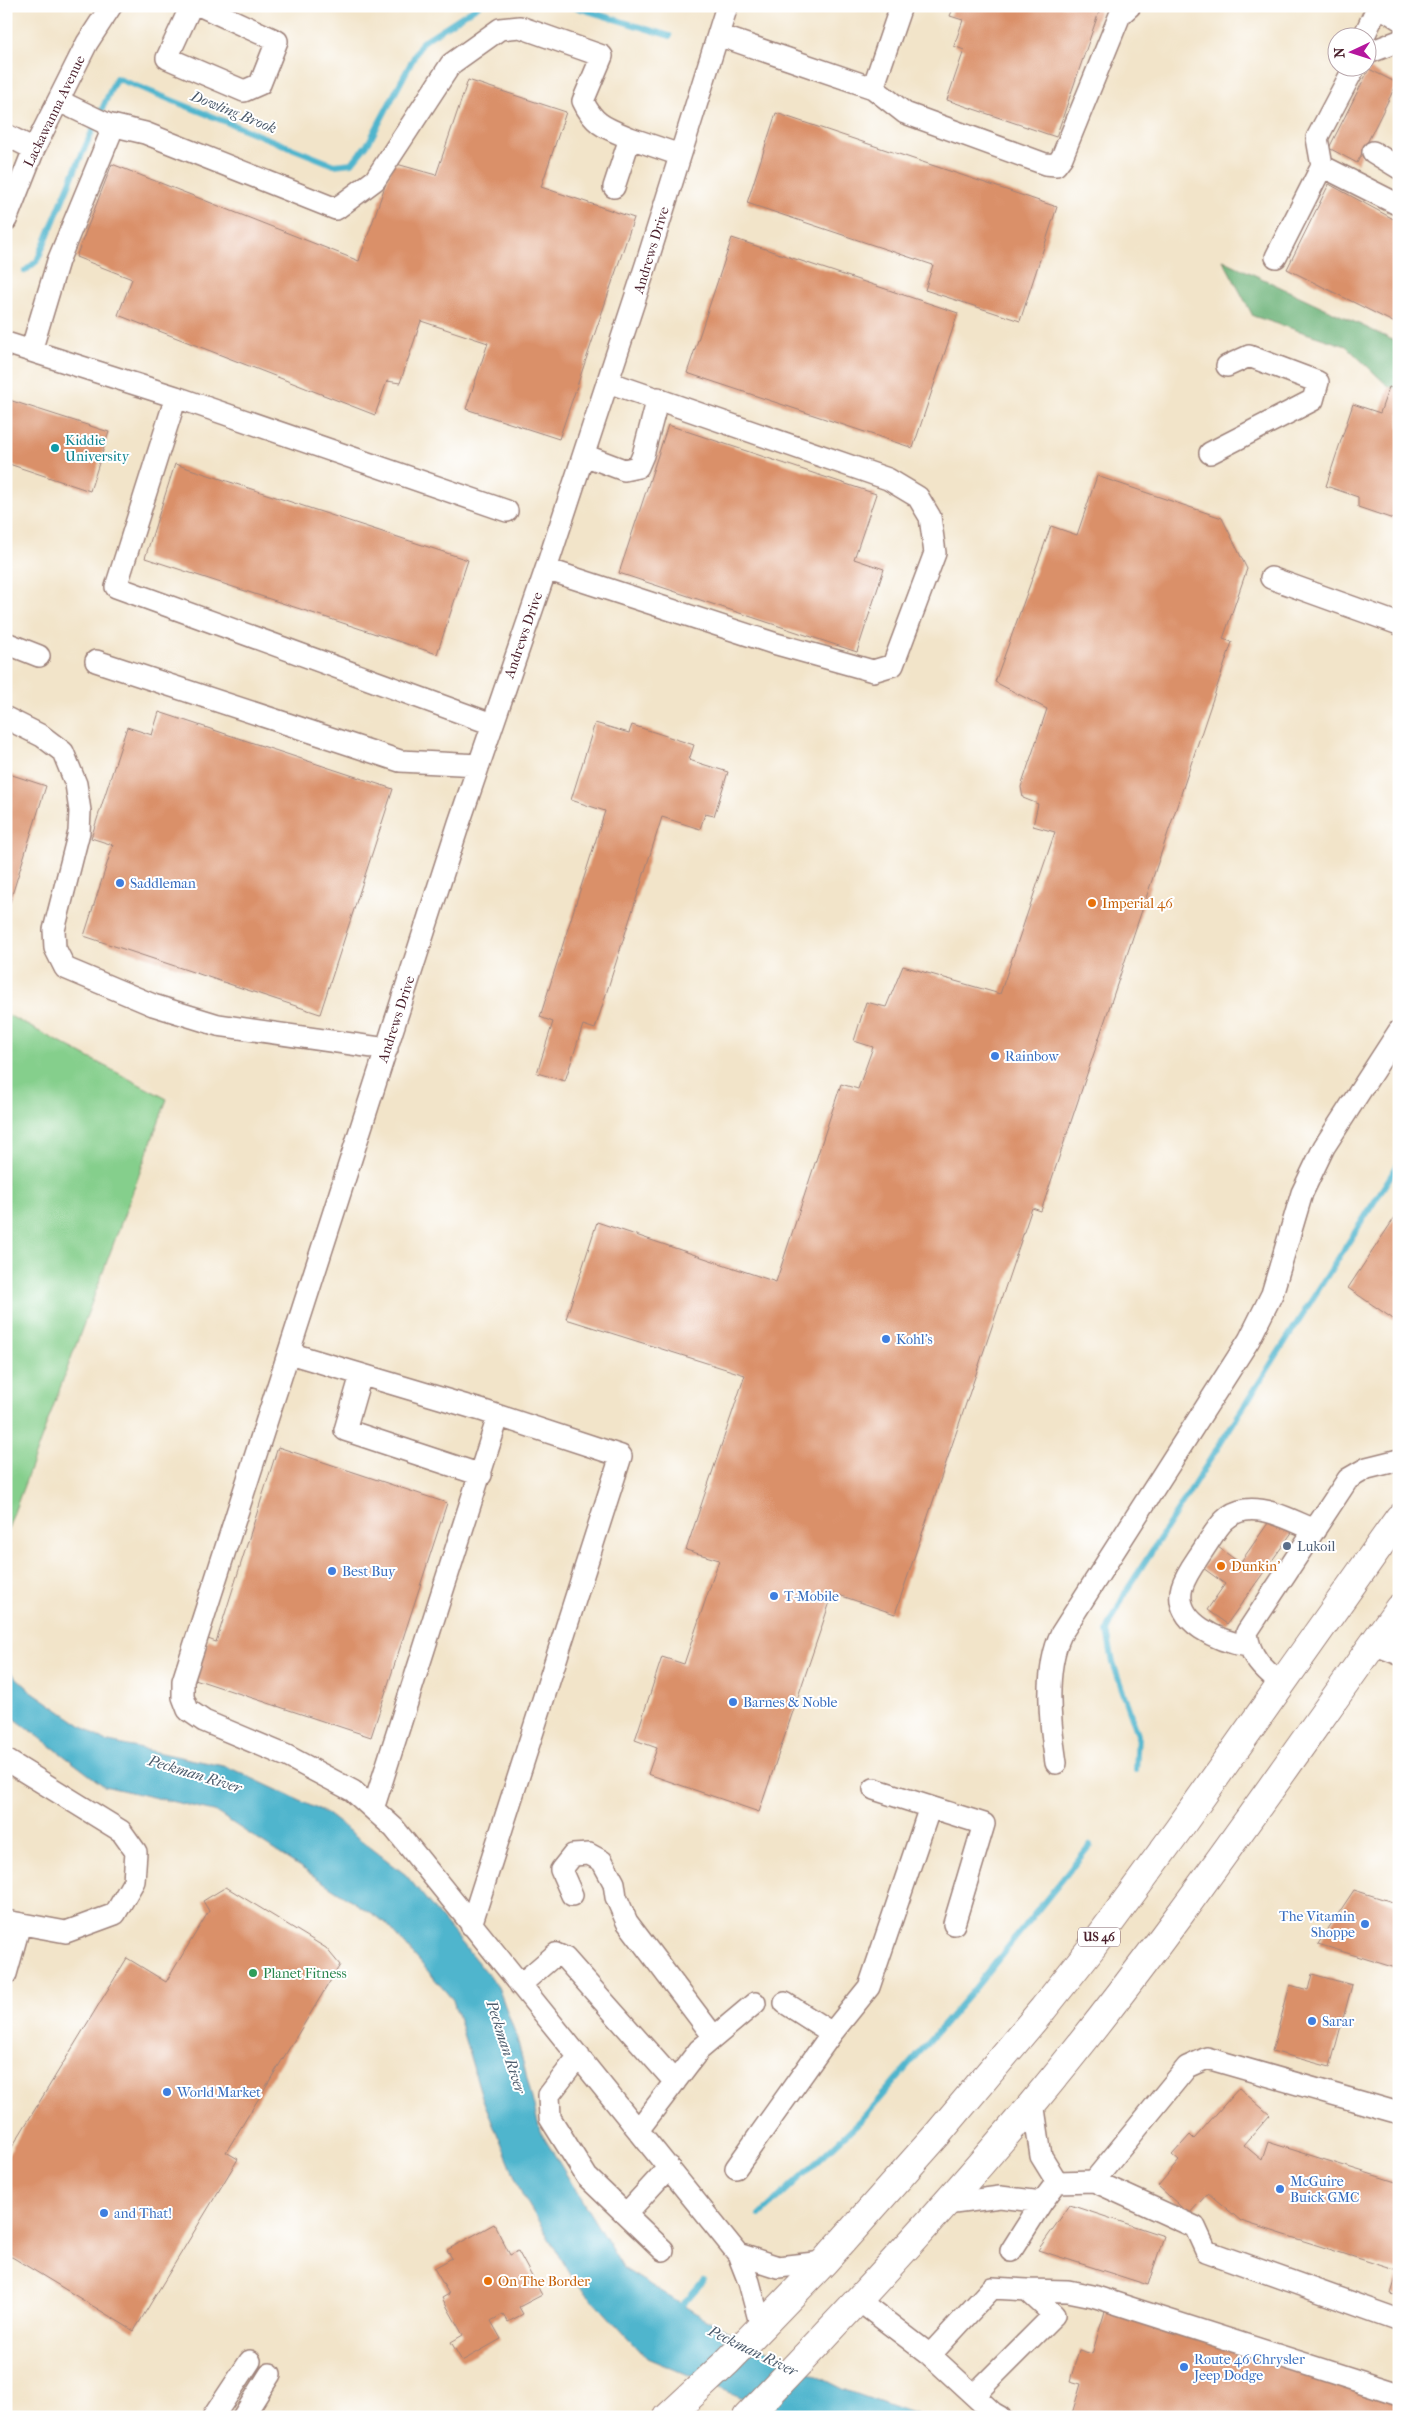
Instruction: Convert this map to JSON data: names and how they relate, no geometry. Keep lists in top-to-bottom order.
{
  "streets": {
    "highway": ["US 46"],
    "street": ["Lackawanna Avenue", "Andrews Drive"]
  },
  "crossings": [
    ["Andrews Drive", "US 46"]
  ],
  "water": ["Dowling Brook", "Peckman River"],
  "places": [
    "Kiddie University",
    "Saddleman",
    "Imperial 46",
    "Rainbow",
    "Kohl's",
    "Lukoil",
    "Dunkin'",
    "Best Buy",
    "T-Mobile",
    "Barnes & Noble",
    "The Vitamin Shoppe",
    "Planet Fitness",
    "Sarar",
    "World Market",
    "McGuire Buick GMC",
    "and That!",
    "On The Border",
    "Route 46 Chrysler Jeep Dodge"
  ],
  "north": "left"
}
